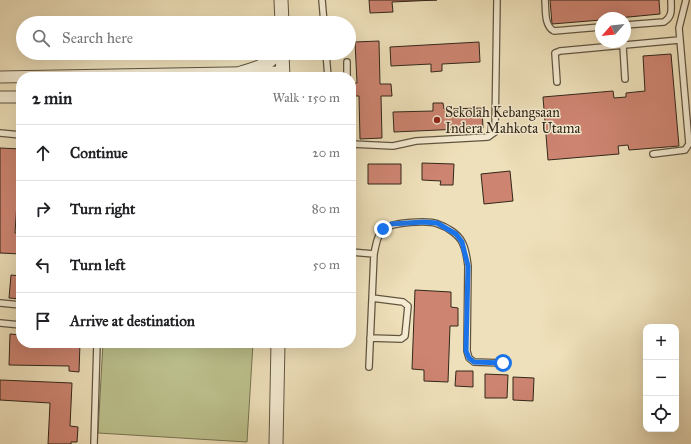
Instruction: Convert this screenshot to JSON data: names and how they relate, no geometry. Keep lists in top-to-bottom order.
{
  "places": ["Sekolah Kebangsaan Indera Mahkota Utama"],
  "north": "bottom left",
  "page": {
    "search": "Search here",
    "heading": ["2 min", "Walk · 150 m"],
    "list": [
      ["Continue", "20 m"],
      ["Turn right", "80 m"],
      ["Turn left", "50 m"],
      "Arrive at destination"
    ],
    "map_buttons": ["+", "−"]
  }
}
